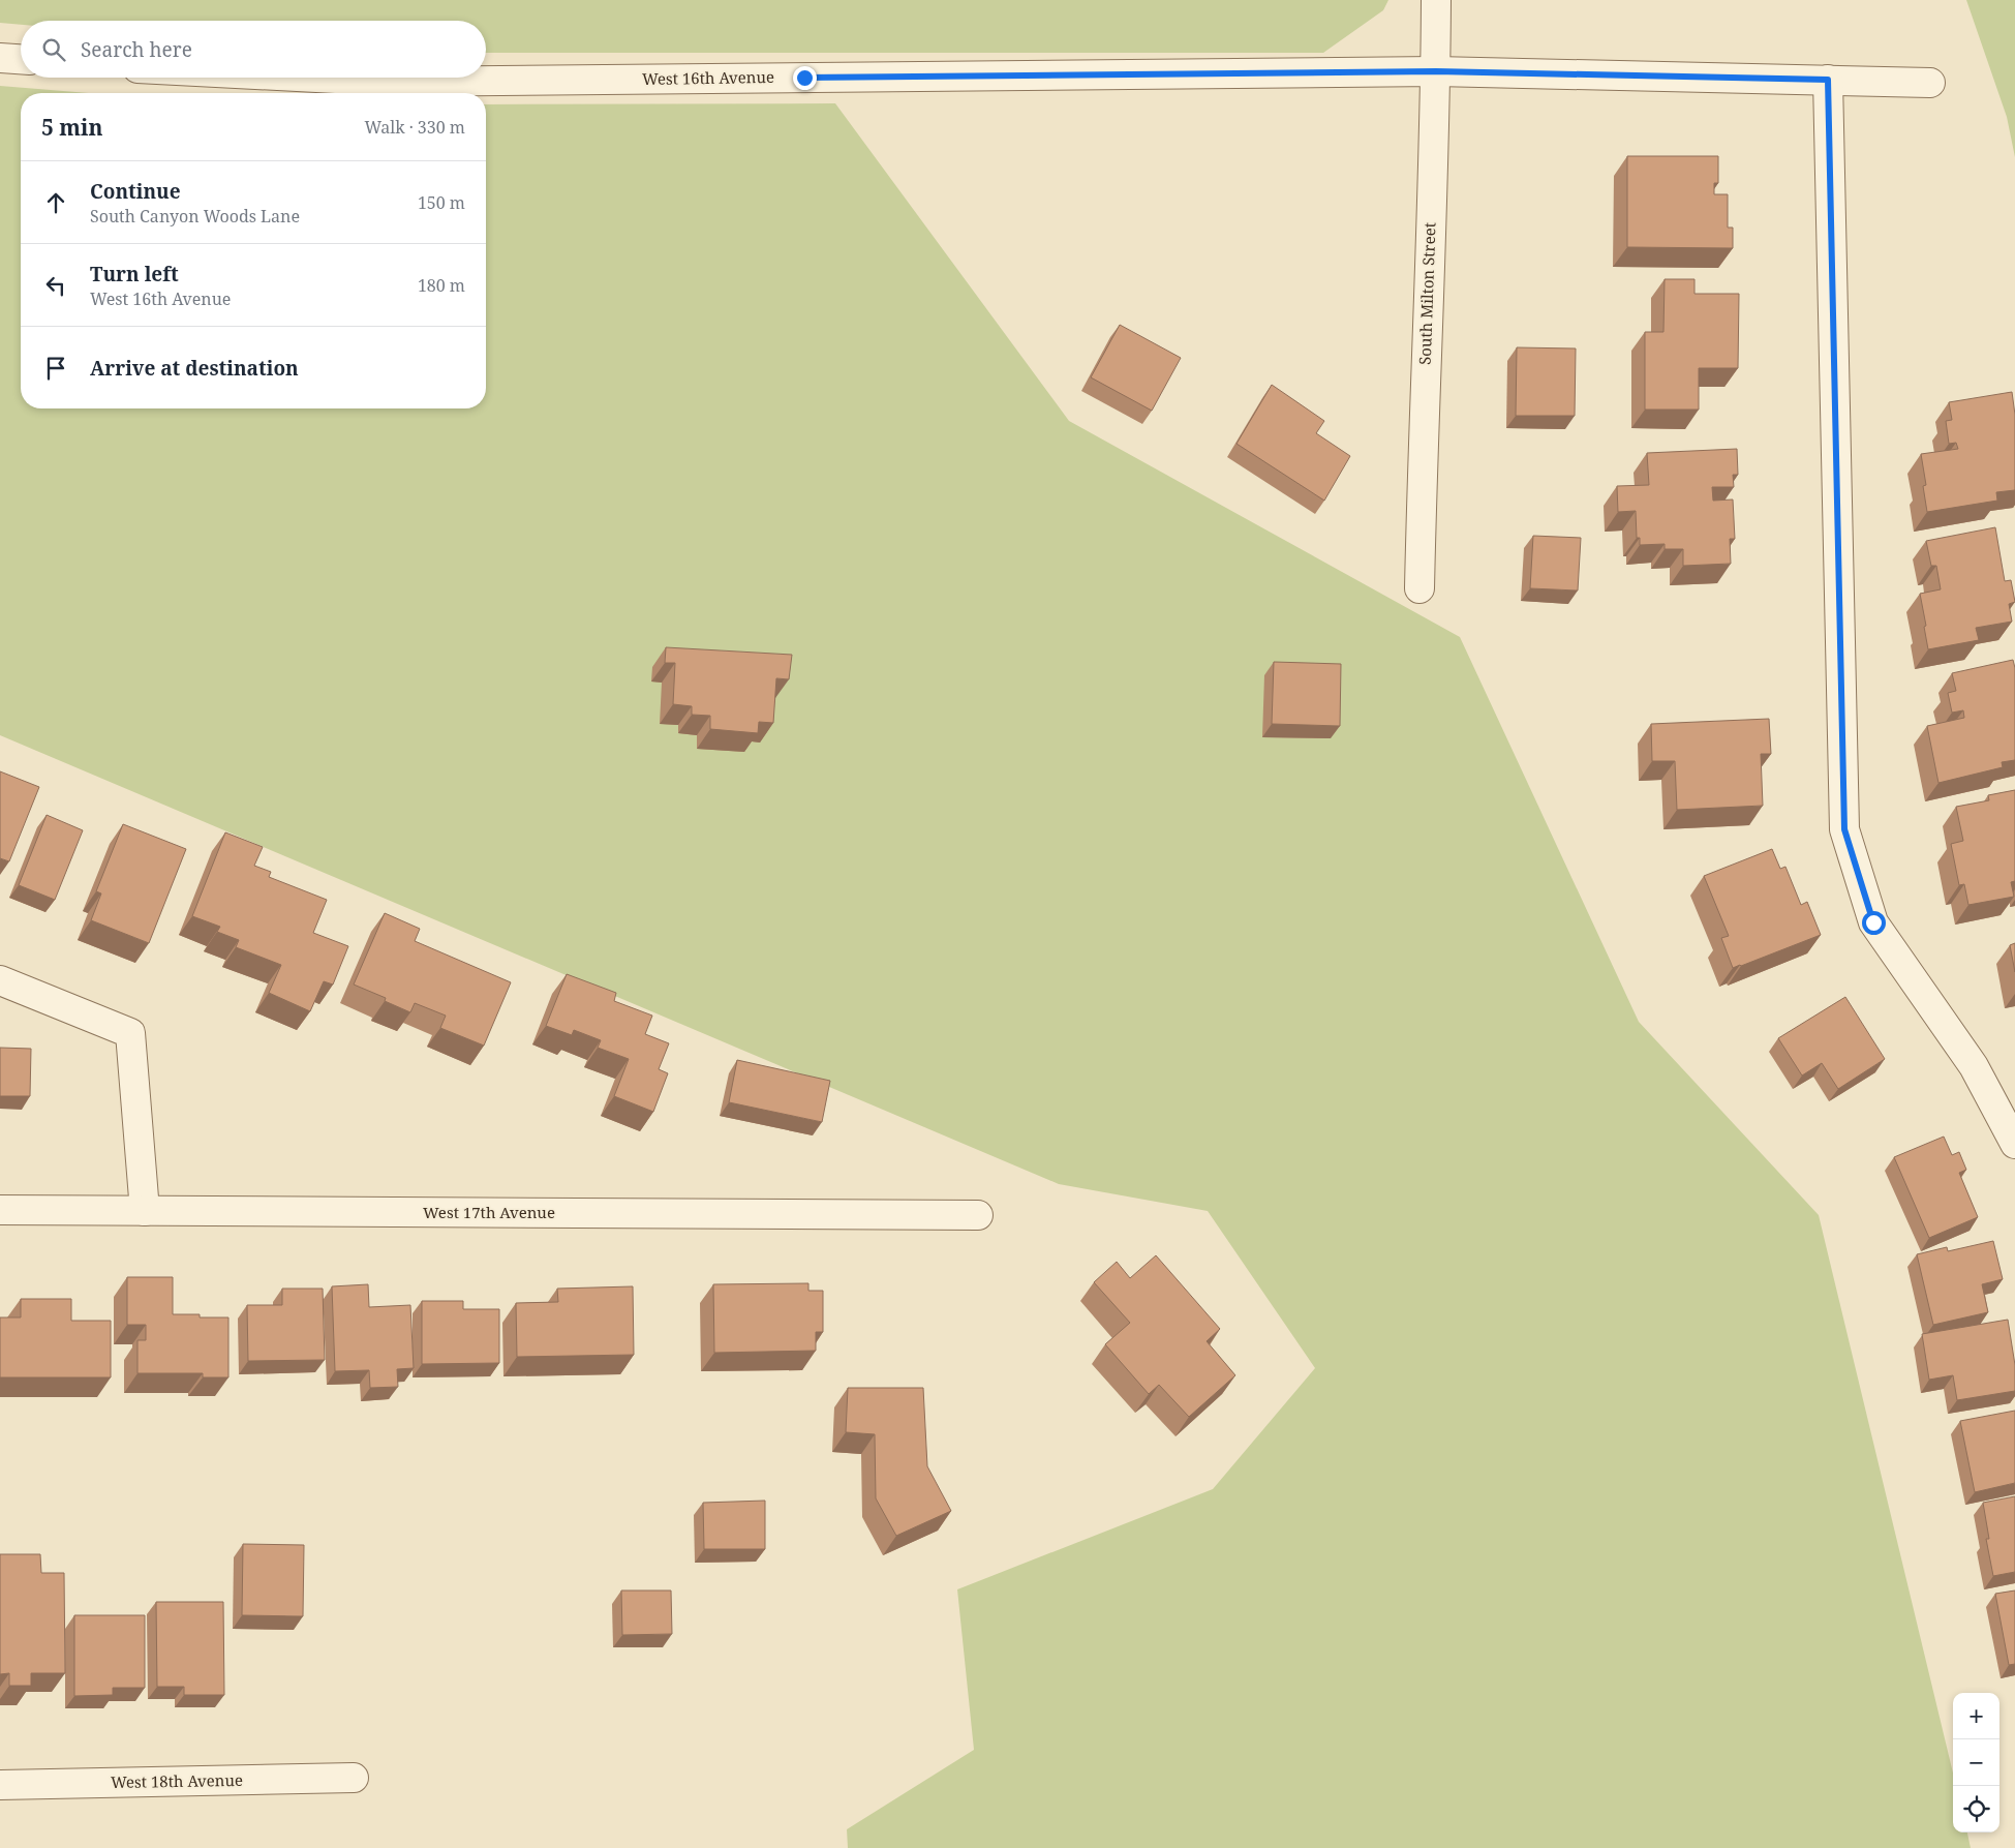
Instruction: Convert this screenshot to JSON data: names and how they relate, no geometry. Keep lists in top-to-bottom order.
{
  "streets": {
    "street": [
      "West 16th Avenue",
      "South Milton Street",
      "West 17th Avenue",
      "West 18th Avenue"
    ]
  },
  "crossings": [
    ["West 16th Avenue", "South Milton Street"]
  ],
  "page": {
    "search": "Search here",
    "heading": ["5 min", "Walk · 330 m"],
    "list": [
      ["Continue", "South Canyon Woods Lane", "150 m"],
      ["Turn left", "West 16th Avenue", "180 m"],
      "Arrive at destination"
    ],
    "map_buttons": ["+", "−"]
  }
}
